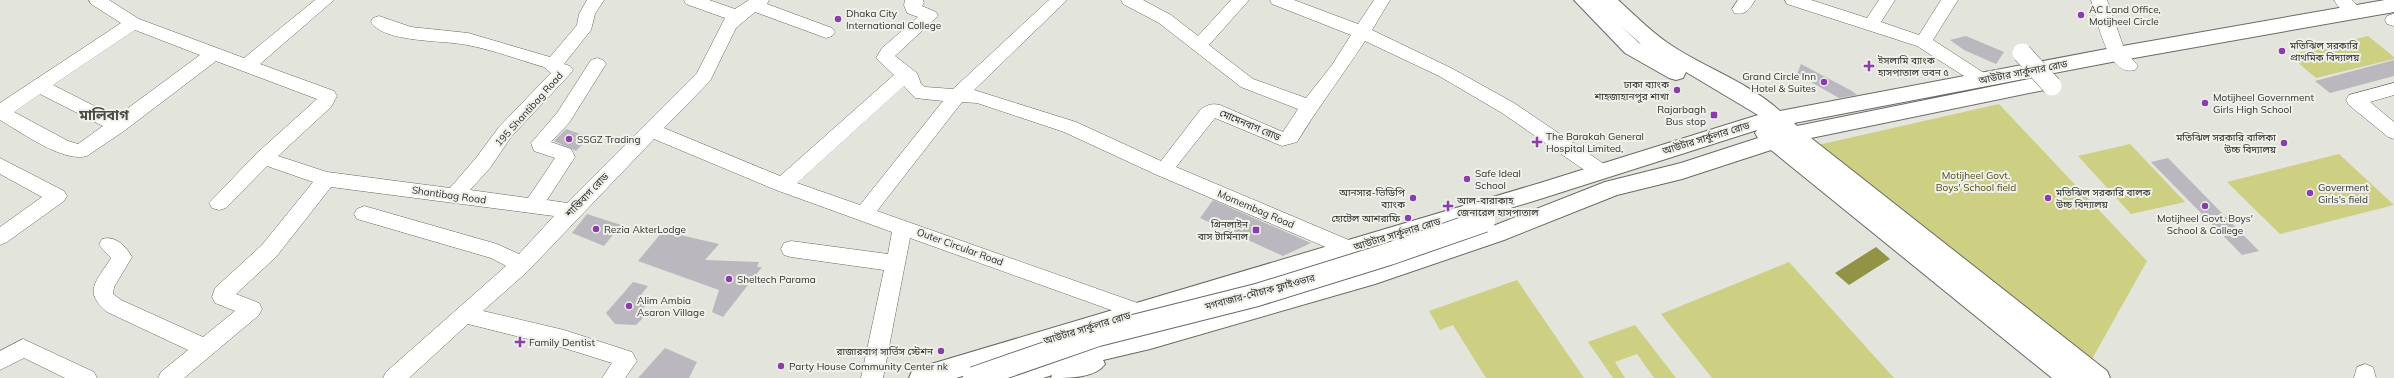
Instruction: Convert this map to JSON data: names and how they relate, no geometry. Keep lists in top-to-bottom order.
{
  "streets": {
    "main road": ["আউটার সার্কুলার রোড", "মগবাজার-মৌচাক ফ্লাইওভার"],
    "street": [
      "195 Shantibag Road",
      "মোমেনবাগ রোড",
      "Shantibag Road",
      "শান্তিবাগ রোড",
      "Momembag Road",
      "Outer Circular Road"
    ]
  },
  "crossings": [
    ["আউটার সার্কুলার রোড", "Momembag Road"],
    ["আউটার সার্কুলার রোড", "Outer Circular Road"],
    ["আউটার সার্কুলার রোড", "মগবাজার-মৌচাক ফ্লাইওভার"],
    ["195 Shantibag Road", "Shantibag Road"],
    ["মোমেনবাগ রোড", "Momembag Road"],
    ["Shantibag Road", "শান্তিবাগ রোড"]
  ],
  "districts": ["মালিবাগ"],
  "parks": ["Motijheel Govt. Boys' School field"],
  "places": {
    "other": [
      "AC Land Office, Motijheel Circle",
      "Dhaka City International College",
      "মতিঝিল সরকারি প্রাথমিক বিদ্যালয়",
      "Grand Circle Inn Hotel & Suites",
      "ঢাকা ব্যাংক শাহজাহানপুর শাখা",
      "Motijheel Government Girls High School",
      "SSGZ Trading",
      "মতিঝিল সরকারি বালিকা উচ্চ বিদ্যালয়",
      "Safe Ideal School",
      "Goverment Girls's field",
      "আনসার-ভিডিপি ব্যাংক",
      "মতিঝিল সরকারি বালক উচ্চ বিদ্যালয়",
      "Motijheel Govt. Boys' School & College",
      "হোটেল আশরাফি",
      "Rezia AkterLodge",
      "Sheltech Parama",
      "Alim Ambia Asaron Village",
      "রাজারবাগ সার্ভিস স্টেশন",
      "Party House Community Center nk"
    ],
    "health": [
      "ইসলামি ব্যাংক হাসপাতাল ভবন ৫",
      "The Barakah General Hospital Limited,",
      "আল-বারাকাহ জেনারেল হাসপাতাল",
      "Family Dentist"
    ],
    "transit": ["Rajarbagh Bus stop", "গ্রিনলাইন বাস টার্মিনাল"]
  }
}
